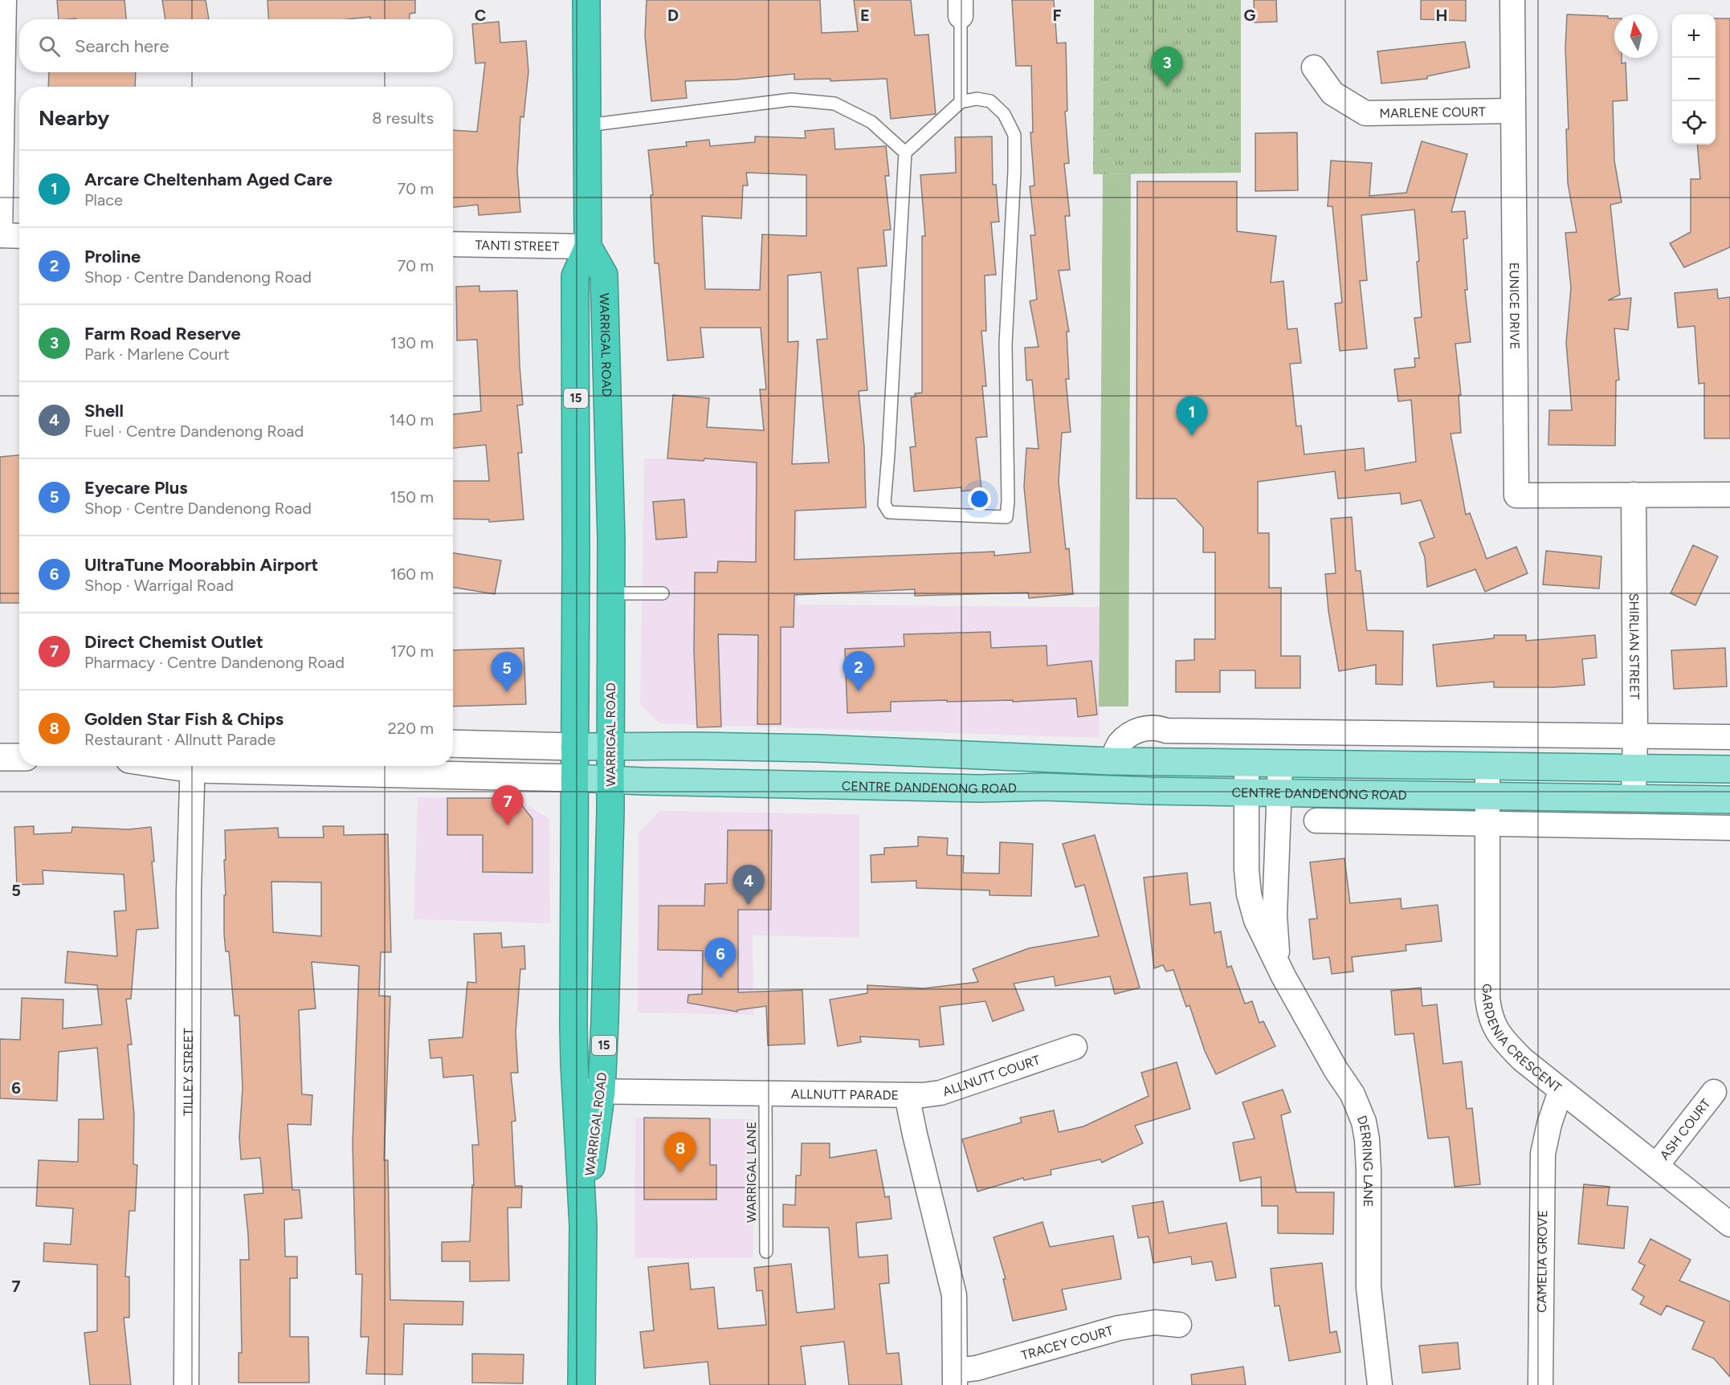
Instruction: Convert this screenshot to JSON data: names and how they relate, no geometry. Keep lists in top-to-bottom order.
{
  "streets": {
    "highway": ["WARRIGAL ROAD", "15"],
    "main road": ["CENTRE DANDENONG ROAD"],
    "street": [
      "MARLENE COURT",
      "TANTI STREET",
      "EUNICE DRIVE",
      "SHIRLIAN STREET",
      "GARDENIA CRESCENT",
      "TILLEY STREET",
      "ALLNUTT COURT",
      "ALLNUTT PARADE",
      "ASH COURT",
      "DERRING LANE",
      "CAMELIA GROVE",
      "TRACEY COURT"
    ],
    "lane": ["WARRIGAL LANE"]
  },
  "crossings": [
    ["MARLENE COURT", "EUNICE DRIVE"],
    ["TANTI STREET", "WARRIGAL ROAD"],
    ["EUNICE DRIVE", "SHIRLIAN STREET"],
    ["WARRIGAL ROAD", "CENTRE DANDENONG ROAD"],
    ["WARRIGAL ROAD", "ALLNUTT PARADE"],
    ["SHIRLIAN STREET", "CENTRE DANDENONG ROAD"],
    ["CENTRE DANDENONG ROAD", "GARDENIA CRESCENT"],
    ["CENTRE DANDENONG ROAD", "DERRING LANE"],
    ["GARDENIA CRESCENT", "ASH COURT"],
    ["GARDENIA CRESCENT", "CAMELIA GROVE"],
    ["ALLNUTT COURT", "ALLNUTT PARADE"],
    ["ALLNUTT PARADE", "WARRIGAL LANE"],
    ["ALLNUTT PARADE", "TRACEY COURT"]
  ],
  "north": "top",
  "page": {
    "map_buttons": ["+", "−"],
    "search": "Search here",
    "pins": [
      "3",
      "1",
      "2",
      "5",
      "7",
      "4",
      "6",
      "8"
    ],
    "heading": ["Nearby", "8 results"],
    "list": [
      {
        "mark": "1",
        "name": "Arcare Cheltenham Aged Care",
        "note": "Place",
        "value": "70 m"
      },
      {
        "mark": "2",
        "name": "Proline",
        "note": "Shop · Centre Dandenong Road",
        "value": "70 m"
      },
      {
        "mark": "3",
        "name": "Farm Road Reserve",
        "note": "Park · Marlene Court",
        "value": "130 m"
      },
      {
        "mark": "4",
        "name": "Shell",
        "note": "Fuel · Centre Dandenong Road",
        "value": "140 m"
      },
      {
        "mark": "5",
        "name": "Eyecare Plus",
        "note": "Shop · Centre Dandenong Road",
        "value": "150 m"
      },
      {
        "mark": "6",
        "name": "UltraTune Moorabbin Airport",
        "note": "Shop · Warrigal Road",
        "value": "160 m"
      },
      {
        "mark": "7",
        "name": "Direct Chemist Outlet",
        "note": "Pharmacy · Centre Dandenong Road",
        "value": "170 m"
      },
      {
        "mark": "8",
        "name": "Golden Star Fish & Chips",
        "note": "Restaurant · Allnutt Parade",
        "value": "220 m"
      }
    ]
  },
  "grid": {
    "columns": [
      "C",
      "D",
      "E",
      "F",
      "G",
      "H"
    ],
    "rows": ["5", "6", "7"]
  }
}
